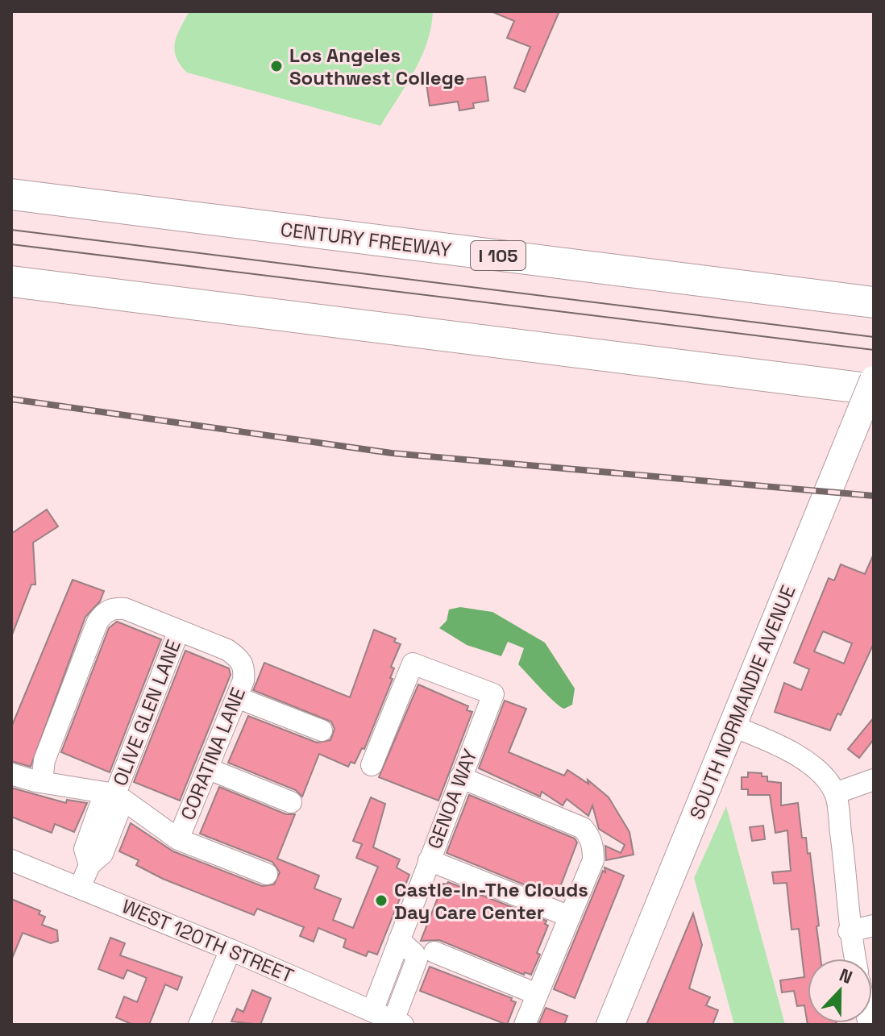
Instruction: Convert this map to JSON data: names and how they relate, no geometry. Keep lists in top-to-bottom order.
{
  "streets": {
    "highway": ["CENTURY FREEWAY", "I 105"],
    "main road": ["SOUTH NORMANDIE AVENUE"],
    "street": [
      "OLIVE GLEN LANE",
      "CORATINA LANE",
      "GENOA WAY",
      "WEST 120TH STREET"
    ]
  },
  "crossings": [
    ["OLIVE GLEN LANE", "CORATINA LANE"],
    ["OLIVE GLEN LANE", "WEST 120TH STREET"],
    ["GENOA WAY", "WEST 120TH STREET"]
  ],
  "places": ["Los Angeles Southwest College", "Castle-In-The Clouds Day Care Center"],
  "north": "top"
}
